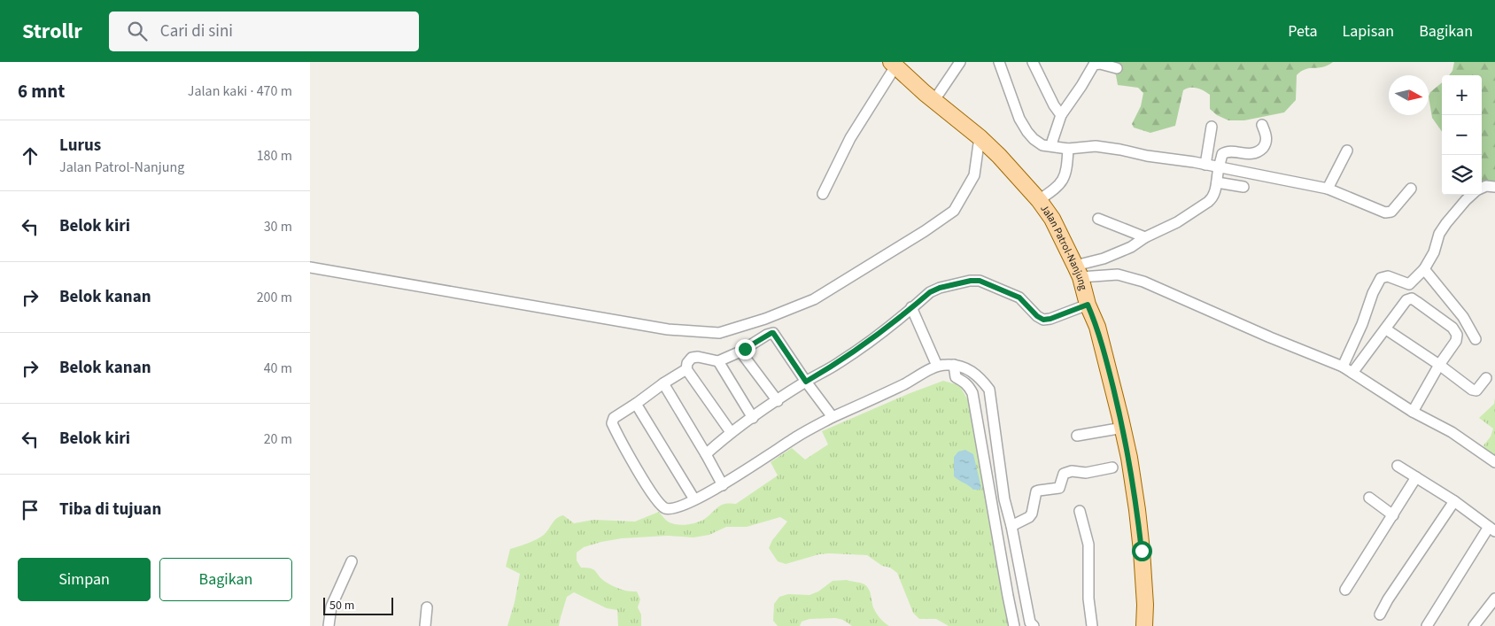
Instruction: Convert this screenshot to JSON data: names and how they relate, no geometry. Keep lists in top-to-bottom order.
{
  "streets": {
    "main road": ["Jalan Patrol-Nanjung"]
  },
  "scale_bar": "50 m",
  "north": "right",
  "page": {
    "header": "Strollr",
    "search": "Cari di sini",
    "nav": ["Peta", "Lapisan", "Bagikan"],
    "heading": ["6 mnt", "Jalan kaki · 470 m"],
    "map_buttons": ["+", "−"],
    "list": [
      ["Lurus", "Jalan Patrol-Nanjung", "180 m"],
      ["Belok kiri", "30 m"],
      ["Belok kanan", "200 m"],
      ["Belok kanan", "40 m"],
      ["Belok kiri", "20 m"],
      "Tiba di tujuan"
    ],
    "buttons": ["Simpan", "Bagikan"],
    "scale": "50 m"
  }
}
